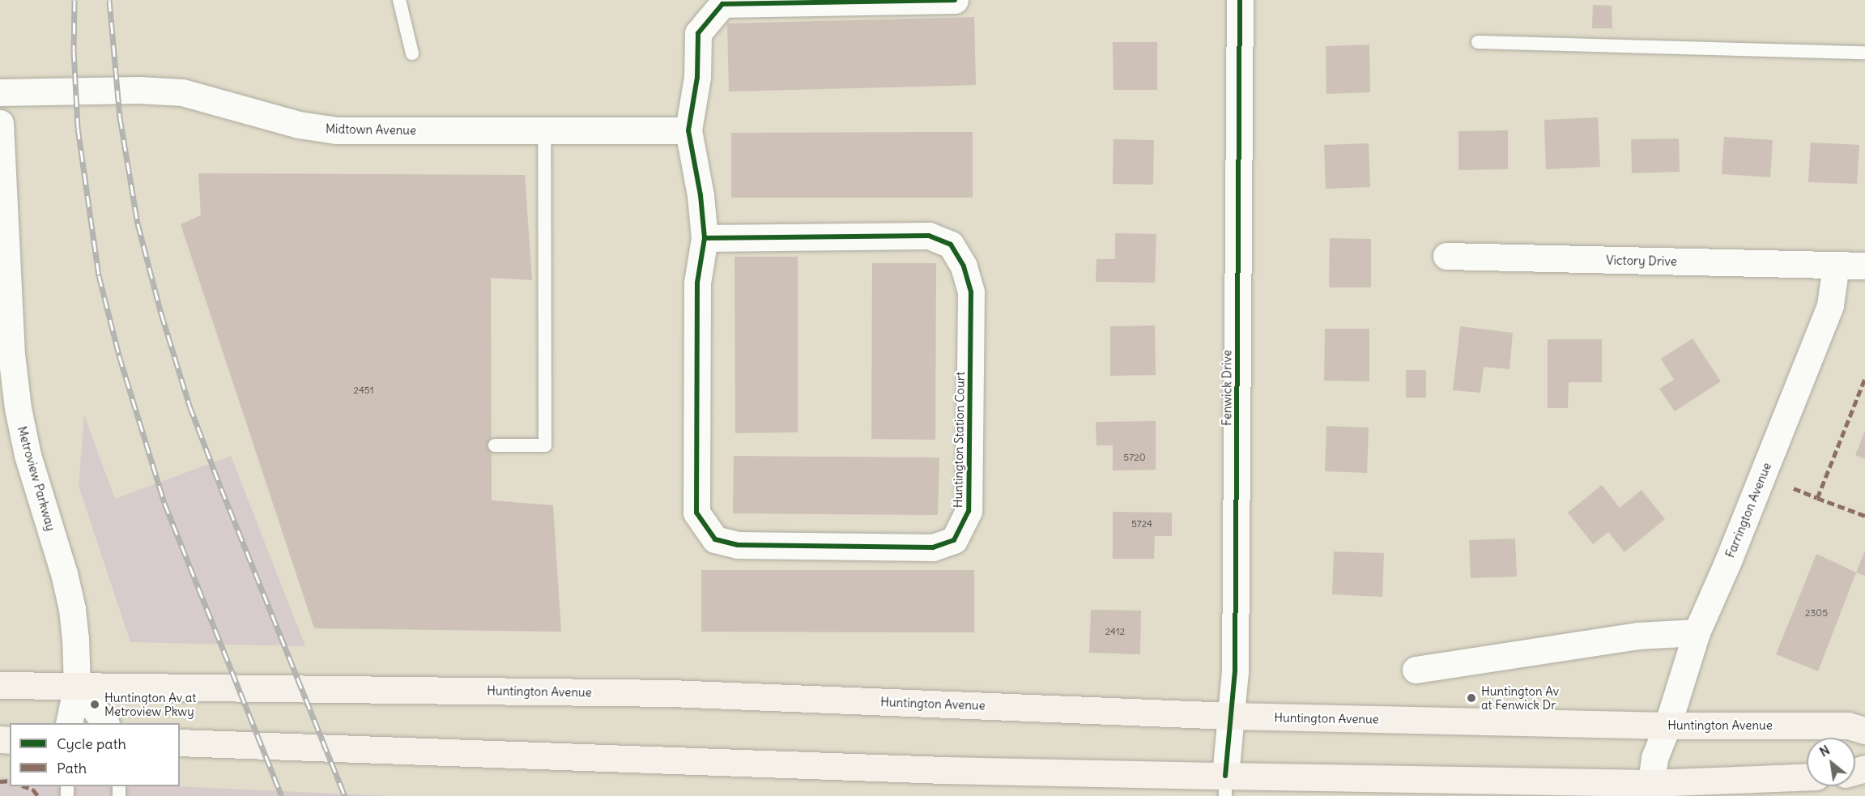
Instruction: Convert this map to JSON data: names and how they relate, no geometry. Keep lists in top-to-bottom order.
{
  "streets": {
    "main road": ["Huntington Avenue"],
    "street": [
      "Midtown Avenue",
      "Victory Drive",
      "Fenwick Drive",
      "Huntington Station Court",
      "Metroview Parkway",
      "Farrington Avenue"
    ]
  },
  "crossings": [
    ["Midtown Avenue", "Huntington Station Court"],
    ["Victory Drive", "Farrington Avenue"],
    ["Fenwick Drive", "Huntington Avenue"],
    ["Metroview Parkway", "Huntington Avenue"],
    ["Farrington Avenue", "Huntington Avenue"]
  ],
  "places": ["Huntington Av at Fenwick Dr", "Huntington Av at Metroview Pkwy"],
  "house_numbers": [
    "2451",
    "5720",
    "5724",
    "2305",
    "2412"
  ],
  "legend": ["Cycle path", "Path"],
  "north": "top left"
}
